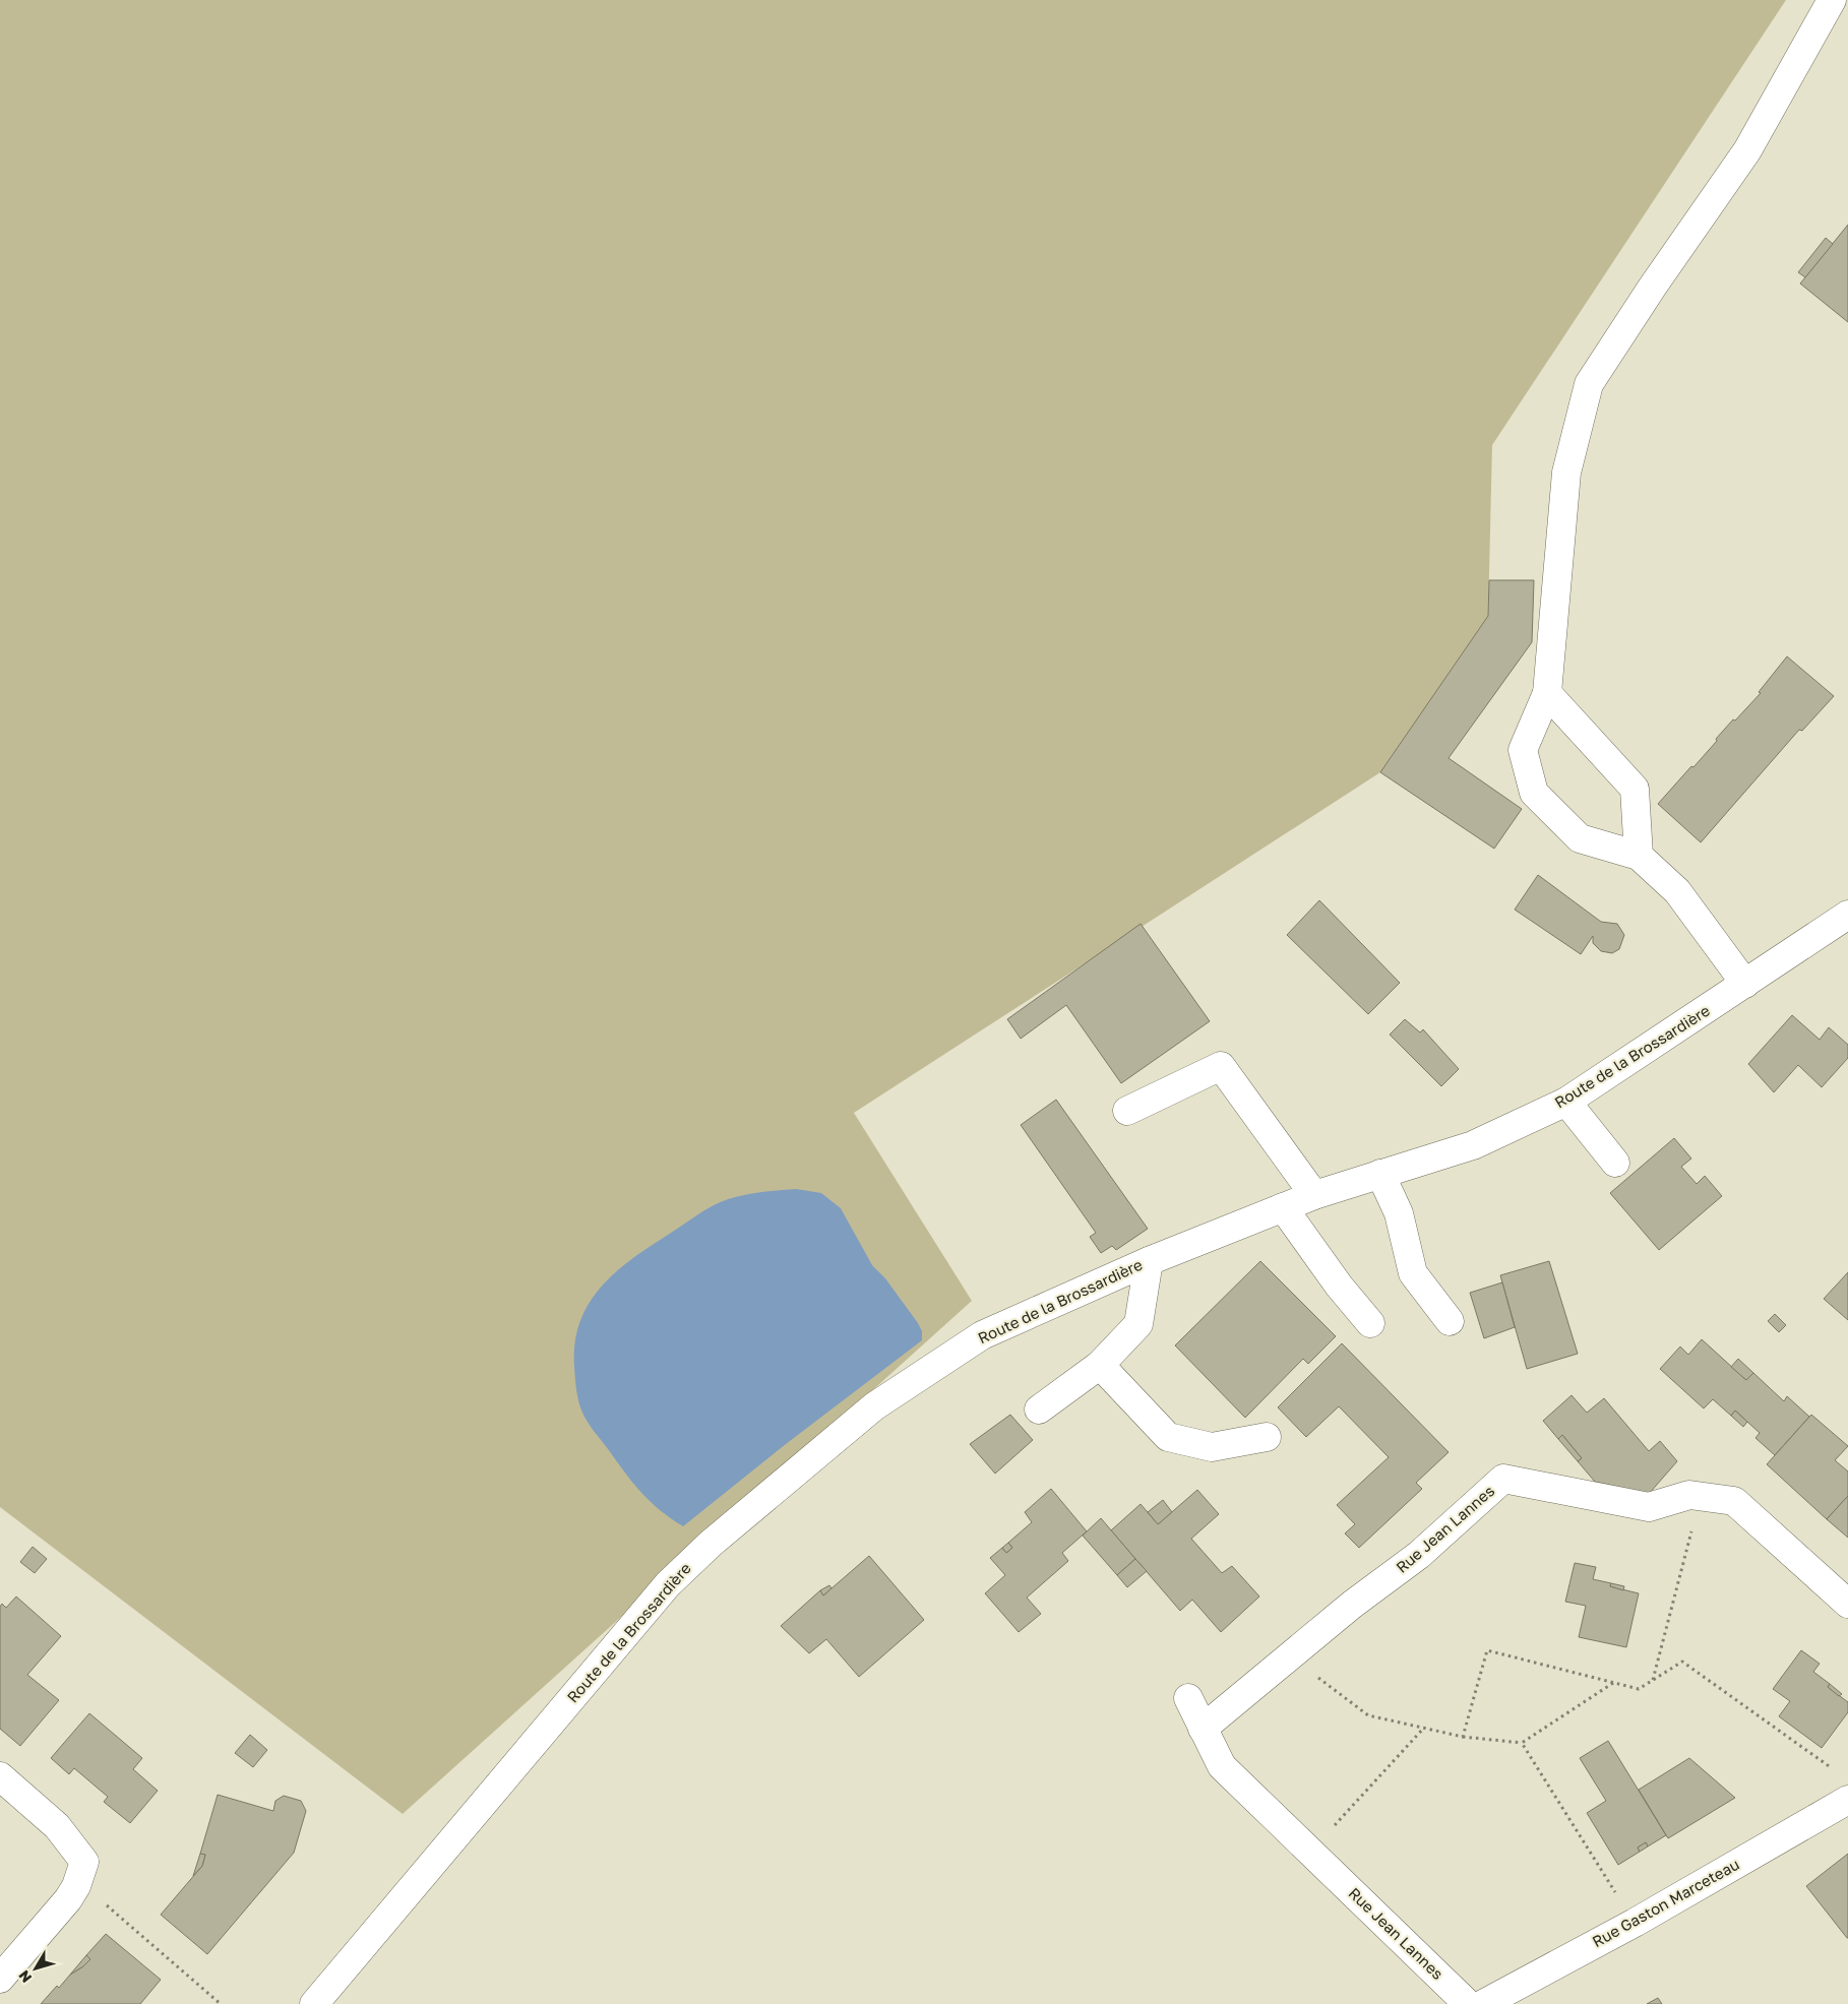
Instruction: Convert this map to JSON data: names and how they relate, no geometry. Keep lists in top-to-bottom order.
{
  "streets": {
    "street": ["Route de la Brossardière", "Rue Jean Lannes", "Rue Gaston Marceteau"]
  },
  "north": "bottom left"
}
